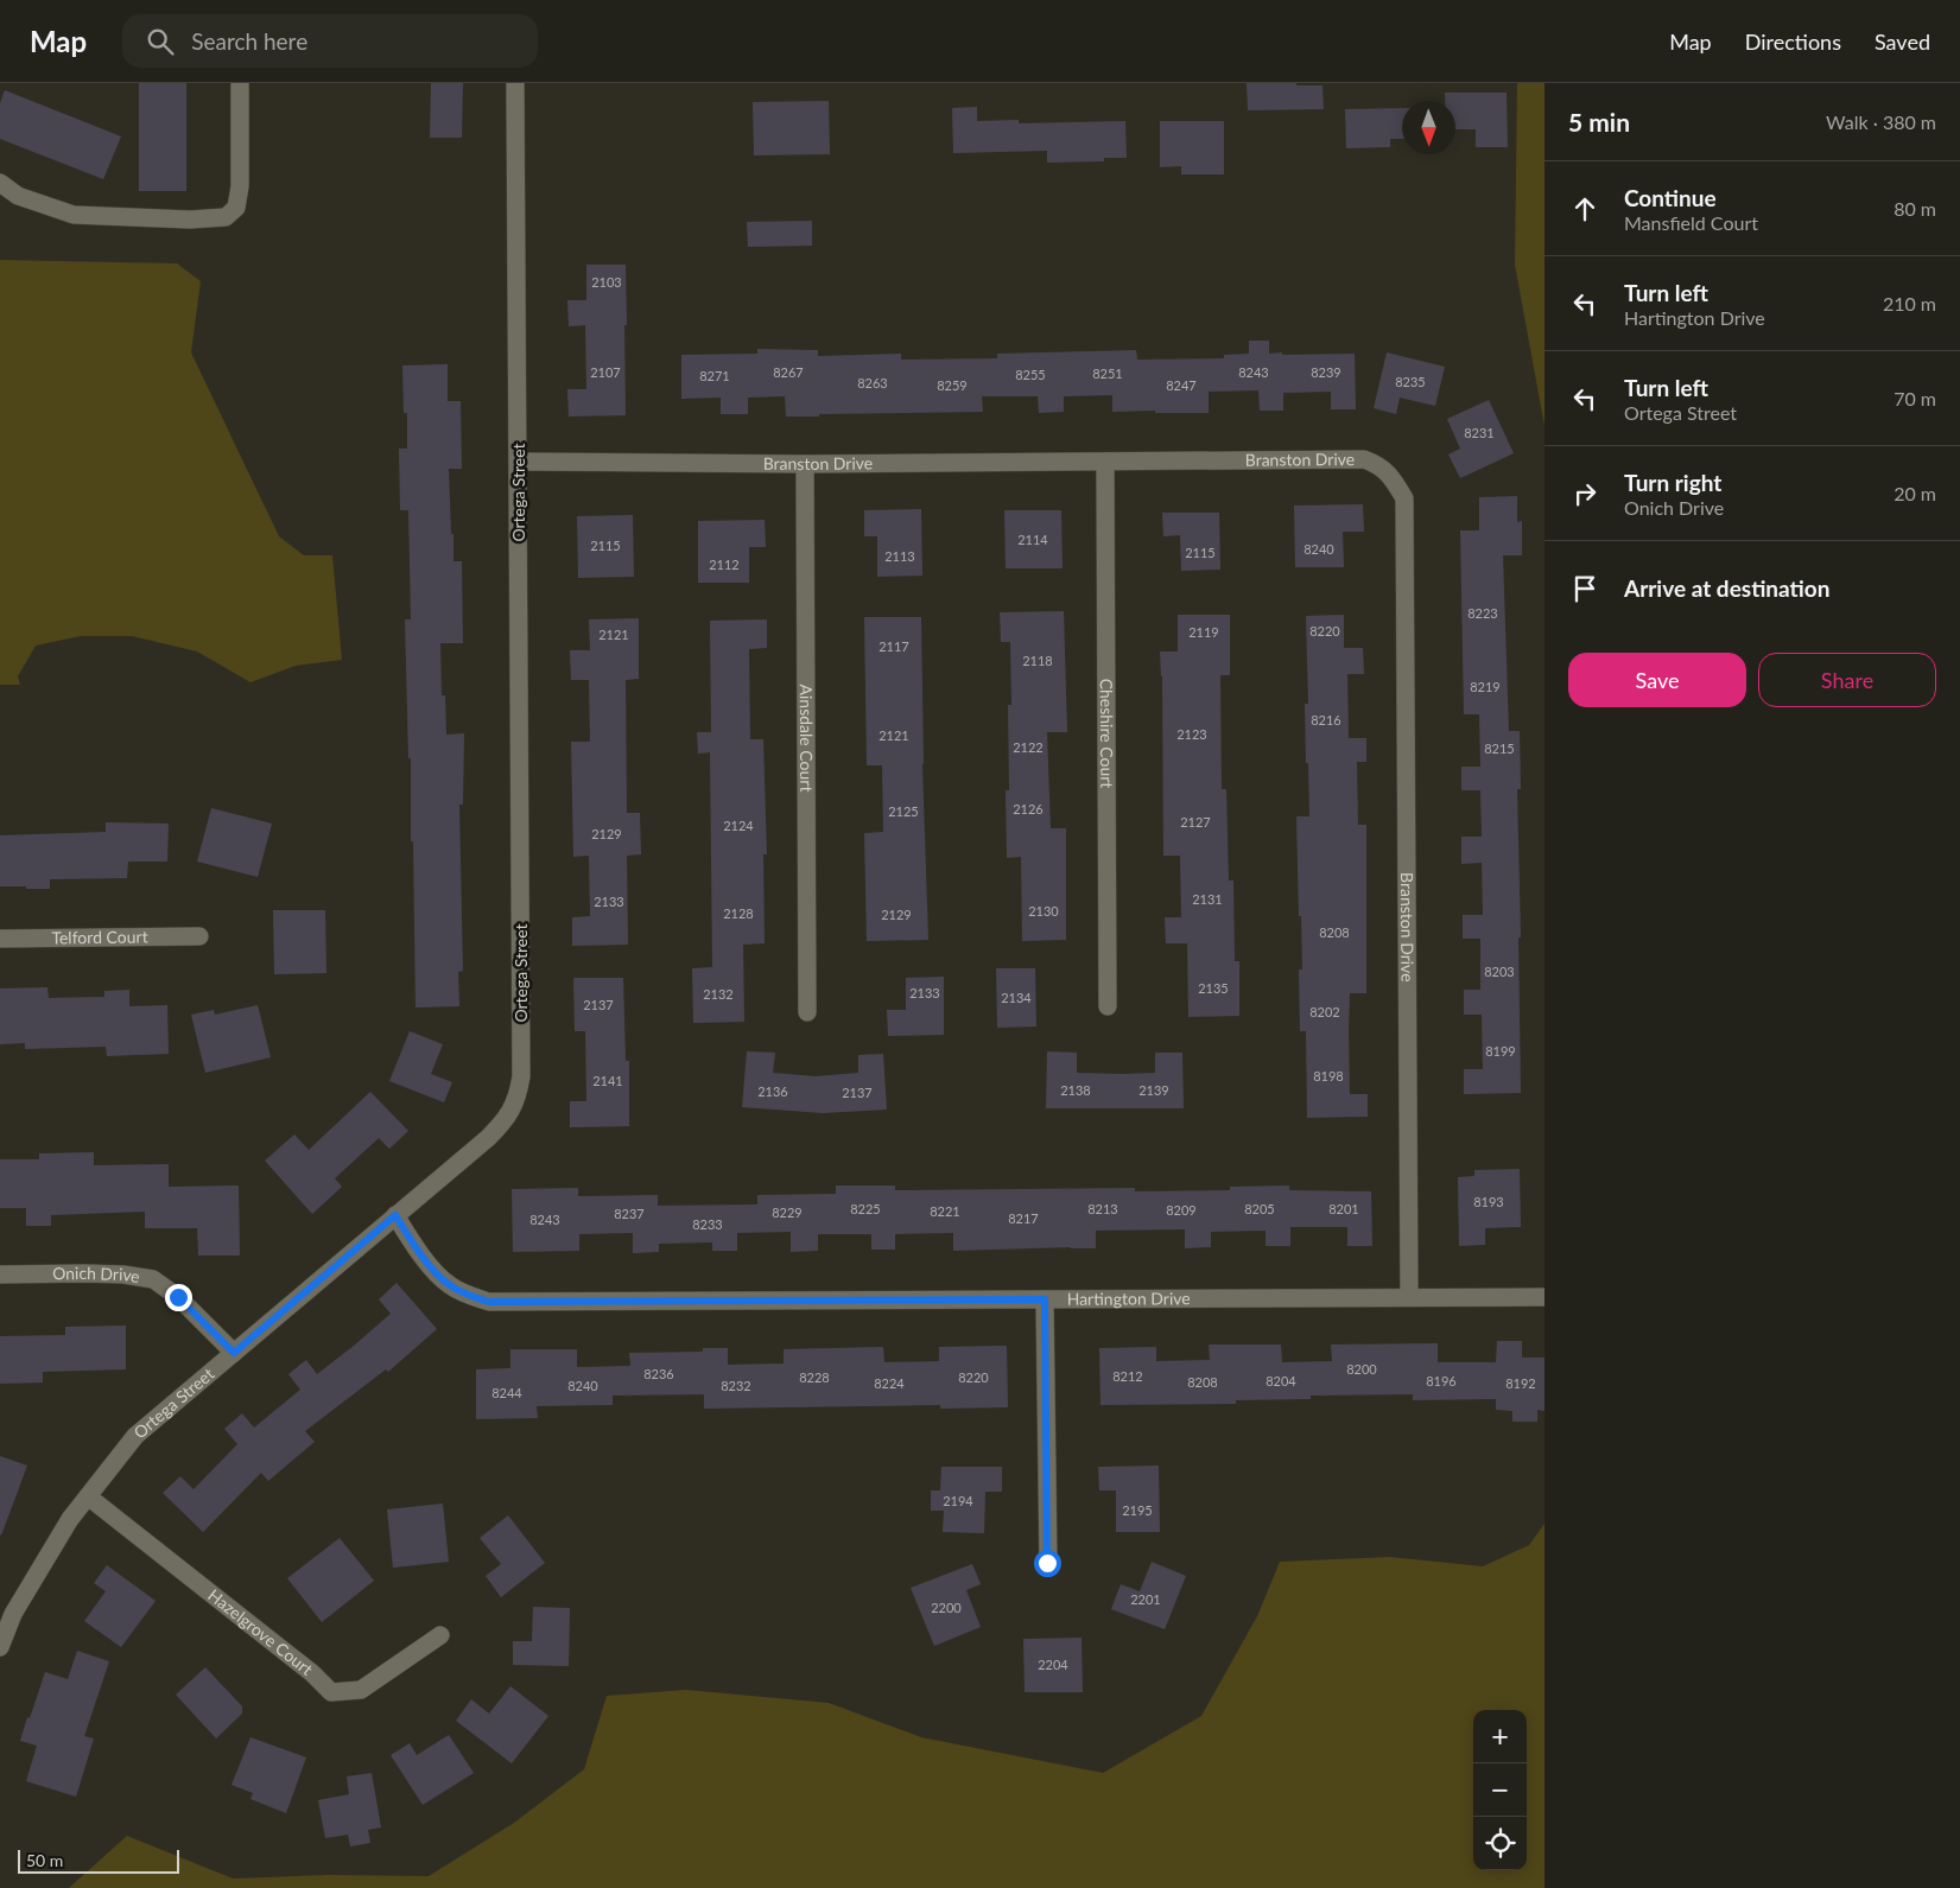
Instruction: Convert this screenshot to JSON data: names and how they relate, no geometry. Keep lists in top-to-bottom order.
{
  "streets": {
    "street": [
      "Branston Drive",
      "Ortega Street",
      "Cheshire Court",
      "Ainsdale Court",
      "Telford Court",
      "Onich Drive",
      "Hartington Drive",
      "Hazelgrove Court"
    ]
  },
  "crossings": [
    ["Branston Drive", "Ortega Street"],
    ["Branston Drive", "Cheshire Court"],
    ["Branston Drive", "Ainsdale Court"],
    ["Branston Drive", "Hartington Drive"],
    ["Ortega Street", "Onich Drive"],
    ["Ortega Street", "Hartington Drive"],
    ["Ortega Street", "Hazelgrove Court"]
  ],
  "house_numbers": [
    "2103",
    "2107",
    "8267",
    "8243",
    "8239",
    "8251",
    "8255",
    "8271",
    "8235",
    "8263",
    "8259",
    "8247",
    "8231",
    "2114",
    "2115",
    "8240",
    "2115",
    "2113",
    "2112",
    "8223",
    "8220",
    "2119",
    "2121",
    "2117",
    "2118",
    "8219",
    "8216",
    "2123",
    "2121",
    "2122",
    "8215",
    "2126",
    "2125",
    "2127",
    "2124",
    "2129",
    "2131",
    "2133",
    "2130",
    "2128",
    "2129",
    "8208",
    "8203",
    "2135",
    "2133",
    "2132",
    "2134",
    "2137",
    "8202",
    "8199",
    "8198",
    "2141",
    "2138",
    "2139",
    "2136",
    "2137",
    "8193",
    "8225",
    "8213",
    "8205",
    "8201",
    "8209",
    "8221",
    "8229",
    "8237",
    "8217",
    "8243",
    "8233",
    "8200",
    "8236",
    "8212",
    "8228",
    "8220",
    "8204",
    "8196",
    "8208",
    "8224",
    "8192",
    "8240",
    "8232",
    "8244",
    "2194",
    "2195",
    "2201",
    "2200",
    "2204"
  ],
  "scale_bar": "50 m",
  "north": "bottom",
  "page": {
    "header": "Map",
    "search": "Search here",
    "nav": ["Map", "Directions", "Saved"],
    "heading": ["5 min", "Walk · 380 m"],
    "list": [
      ["Continue", "Mansfield Court", "80 m"],
      ["Turn left", "Hartington Drive", "210 m"],
      ["Turn left", "Ortega Street", "70 m"],
      ["Turn right", "Onich Drive", "20 m"],
      "Arrive at destination"
    ],
    "buttons": ["Save", "Share"],
    "map_buttons": ["+", "−"],
    "scale": "50 m"
  }
}
